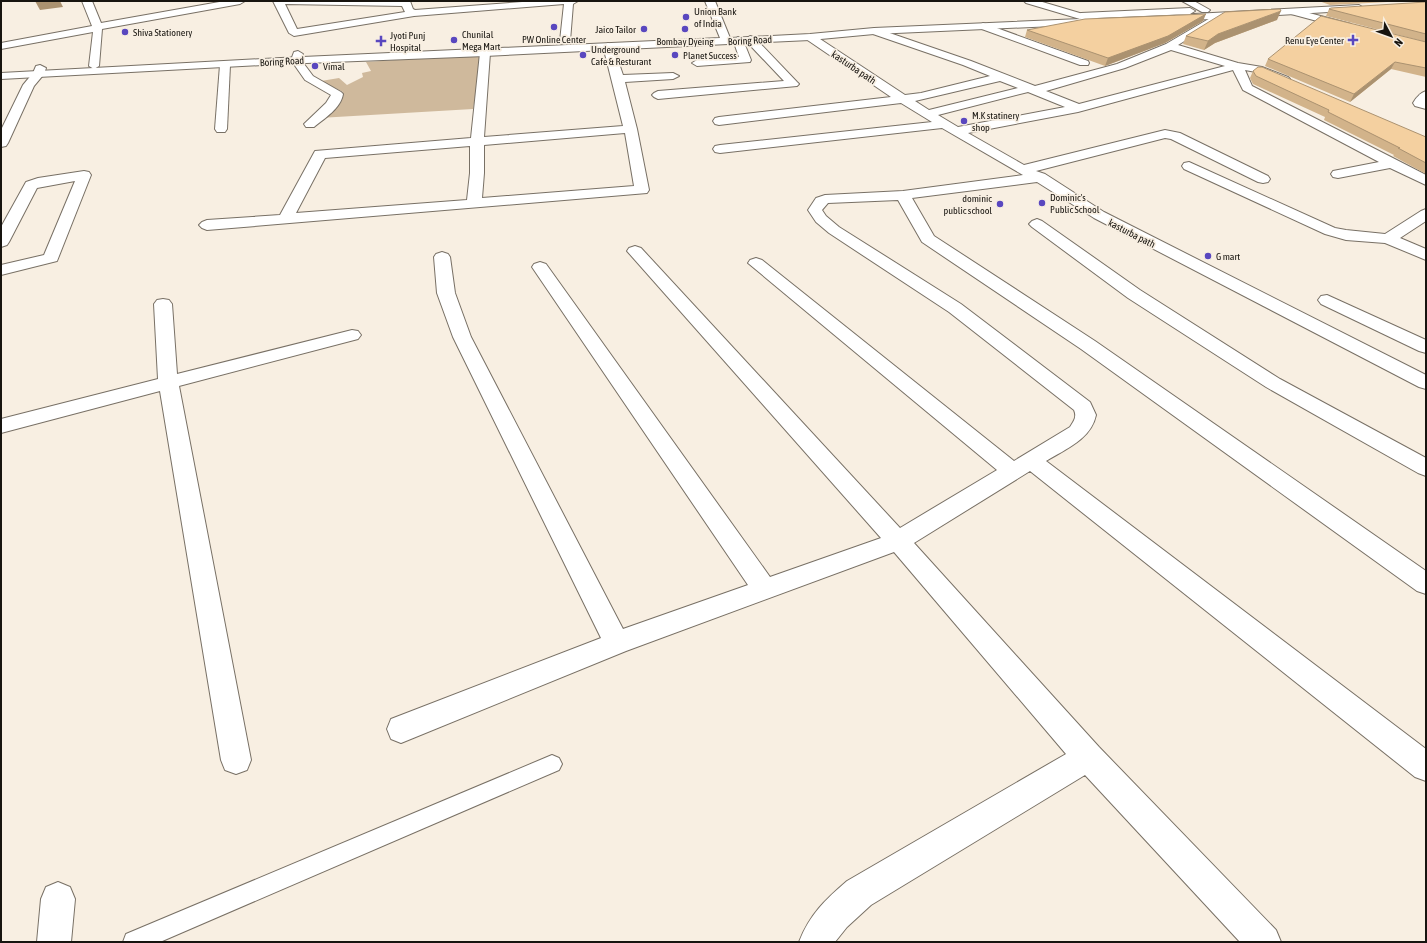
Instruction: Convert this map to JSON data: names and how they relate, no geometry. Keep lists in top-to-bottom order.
{
  "streets": {
    "street": ["Boring Road", "kasturba path"]
  },
  "crossings": [
    ["Boring Road", "kasturba path"]
  ],
  "places": {
    "other": [
      "Union Bank of India",
      "PW Online Center",
      "Jaico Tailor",
      "Bombay Dyeing",
      "Shiva Stationery",
      "Chunilal Mega Mart",
      "Underground Cafe & Resturant",
      "Planet Success",
      "Vimal",
      "M.K statinery shop",
      "Dominic's Public School",
      "dominic public school",
      "G mart"
    ],
    "health": ["Renu Eye Center", "Jyoti Punj Hospital"]
  },
  "north": "bottom right"
}
